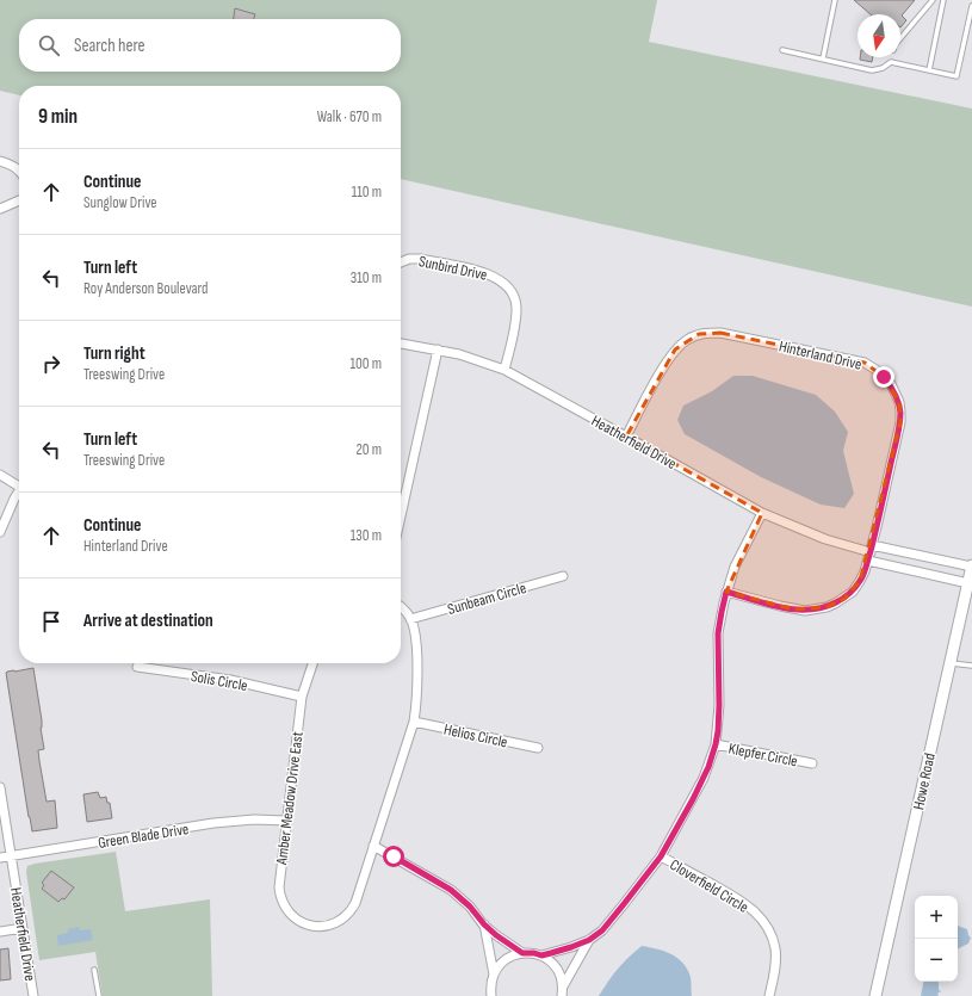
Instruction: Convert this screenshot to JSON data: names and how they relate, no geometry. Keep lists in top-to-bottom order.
{
  "streets": {
    "street": [
      "Sunbird Drive",
      "Hinterland Drive",
      "Heatherfield Drive",
      "Sunbeam Circle",
      "Solis Circle",
      "Helios Circle",
      "Klepfer Circle",
      "Howe Road",
      "Amber Meadow Drive East",
      "Green Blade Drive",
      "Cloverfield Circle"
    ]
  },
  "crossings": [
    ["Sunbird Drive", "Heatherfield Drive"],
    ["Hinterland Drive", "Heatherfield Drive"],
    ["Heatherfield Drive", "Howe Road"],
    ["Heatherfield Drive", "Green Blade Drive"],
    ["Solis Circle", "Amber Meadow Drive East"],
    ["Amber Meadow Drive East", "Green Blade Drive"]
  ],
  "north": "bottom",
  "page": {
    "search": "Search here",
    "heading": ["9 min", "Walk · 670 m"],
    "list": [
      ["Continue", "Sunglow Drive", "110 m"],
      ["Turn left", "Roy Anderson Boulevard", "310 m"],
      ["Turn right", "Treeswing Drive", "100 m"],
      ["Turn left", "Treeswing Drive", "20 m"],
      ["Continue", "Hinterland Drive", "130 m"],
      "Arrive at destination"
    ],
    "map_buttons": ["+", "−"]
  }
}
